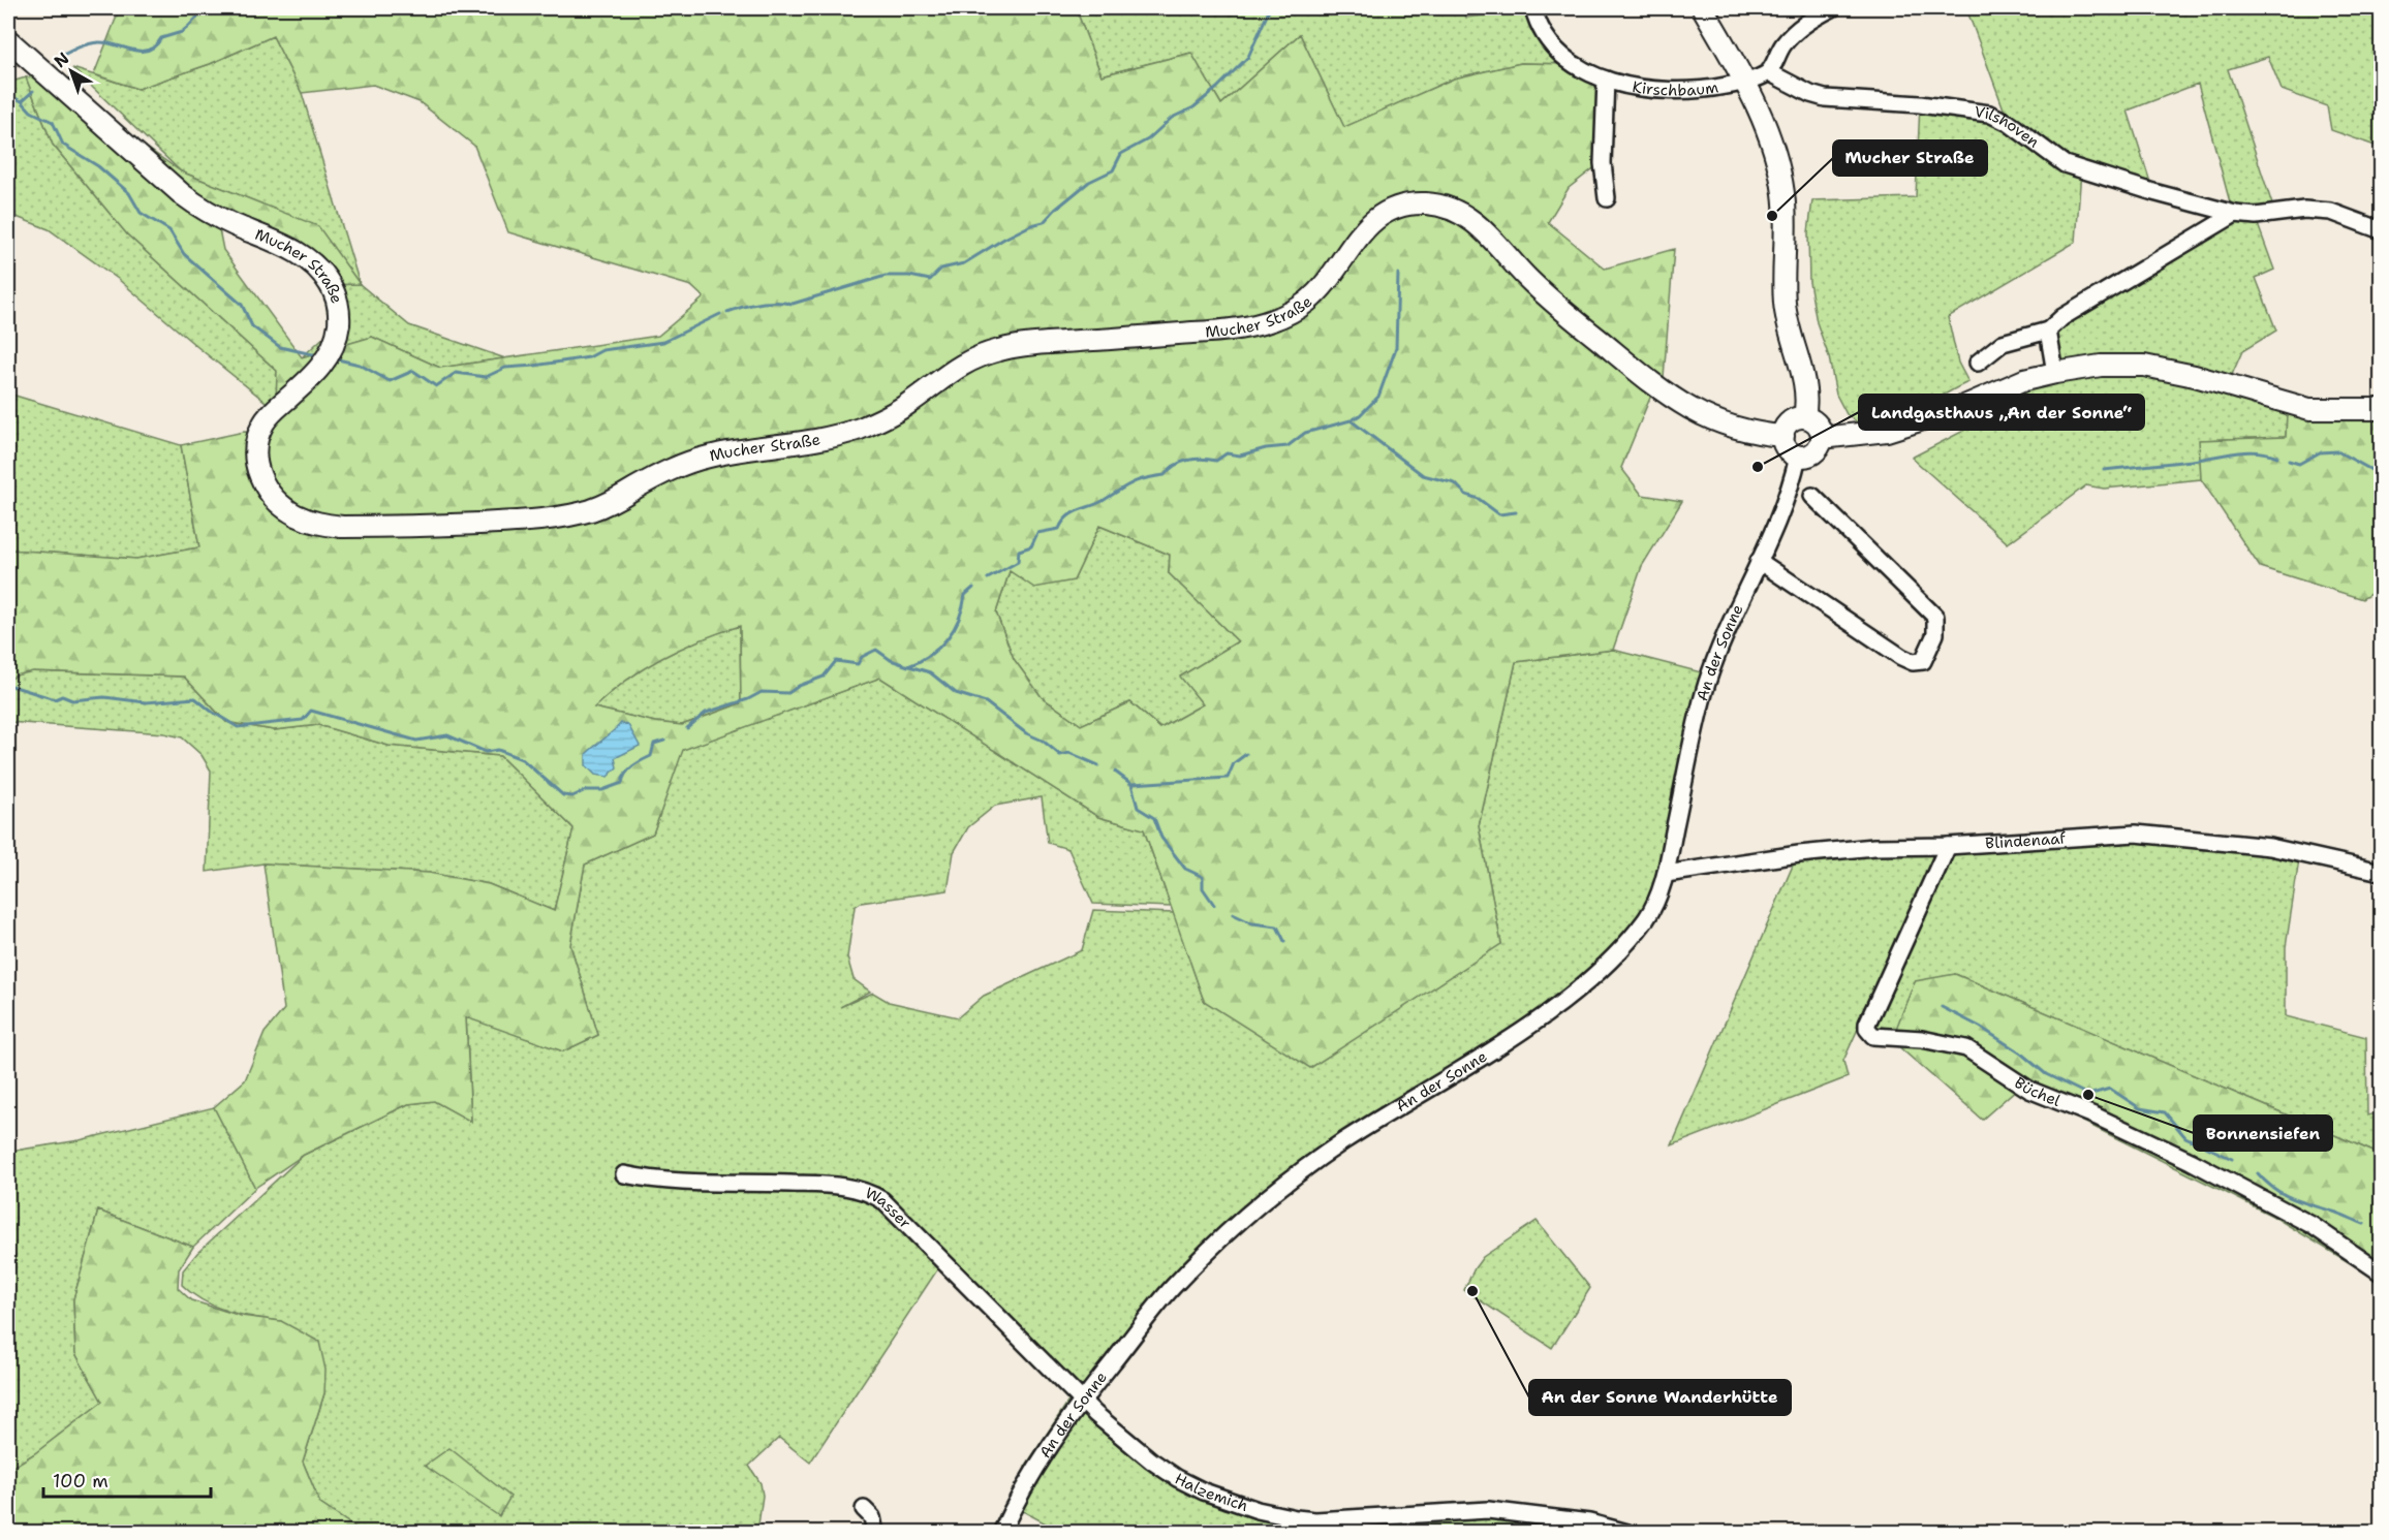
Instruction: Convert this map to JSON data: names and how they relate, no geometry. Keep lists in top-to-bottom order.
{
  "streets": {
    "main road": ["Mucher Straße"],
    "street": [
      "Kirschbaum",
      "Vilshoven",
      "An der Sonne",
      "Blindenaaf",
      "Büchel",
      "Wasser",
      "Halzemich"
    ]
  },
  "crossings": [
    ["Mucher Straße", "An der Sonne"],
    ["An der Sonne", "Blindenaaf"],
    ["An der Sonne", "Wasser"],
    ["An der Sonne", "Halzemich"],
    ["Blindenaaf", "Büchel"],
    ["Wasser", "Halzemich"]
  ],
  "places": [
    "Mucher Straße",
    "Landgasthaus „An der Sonne“",
    "Bonnensiefen",
    "An der Sonne Wanderhütte"
  ],
  "scale_bar": "100 m",
  "north": "top left"
}
